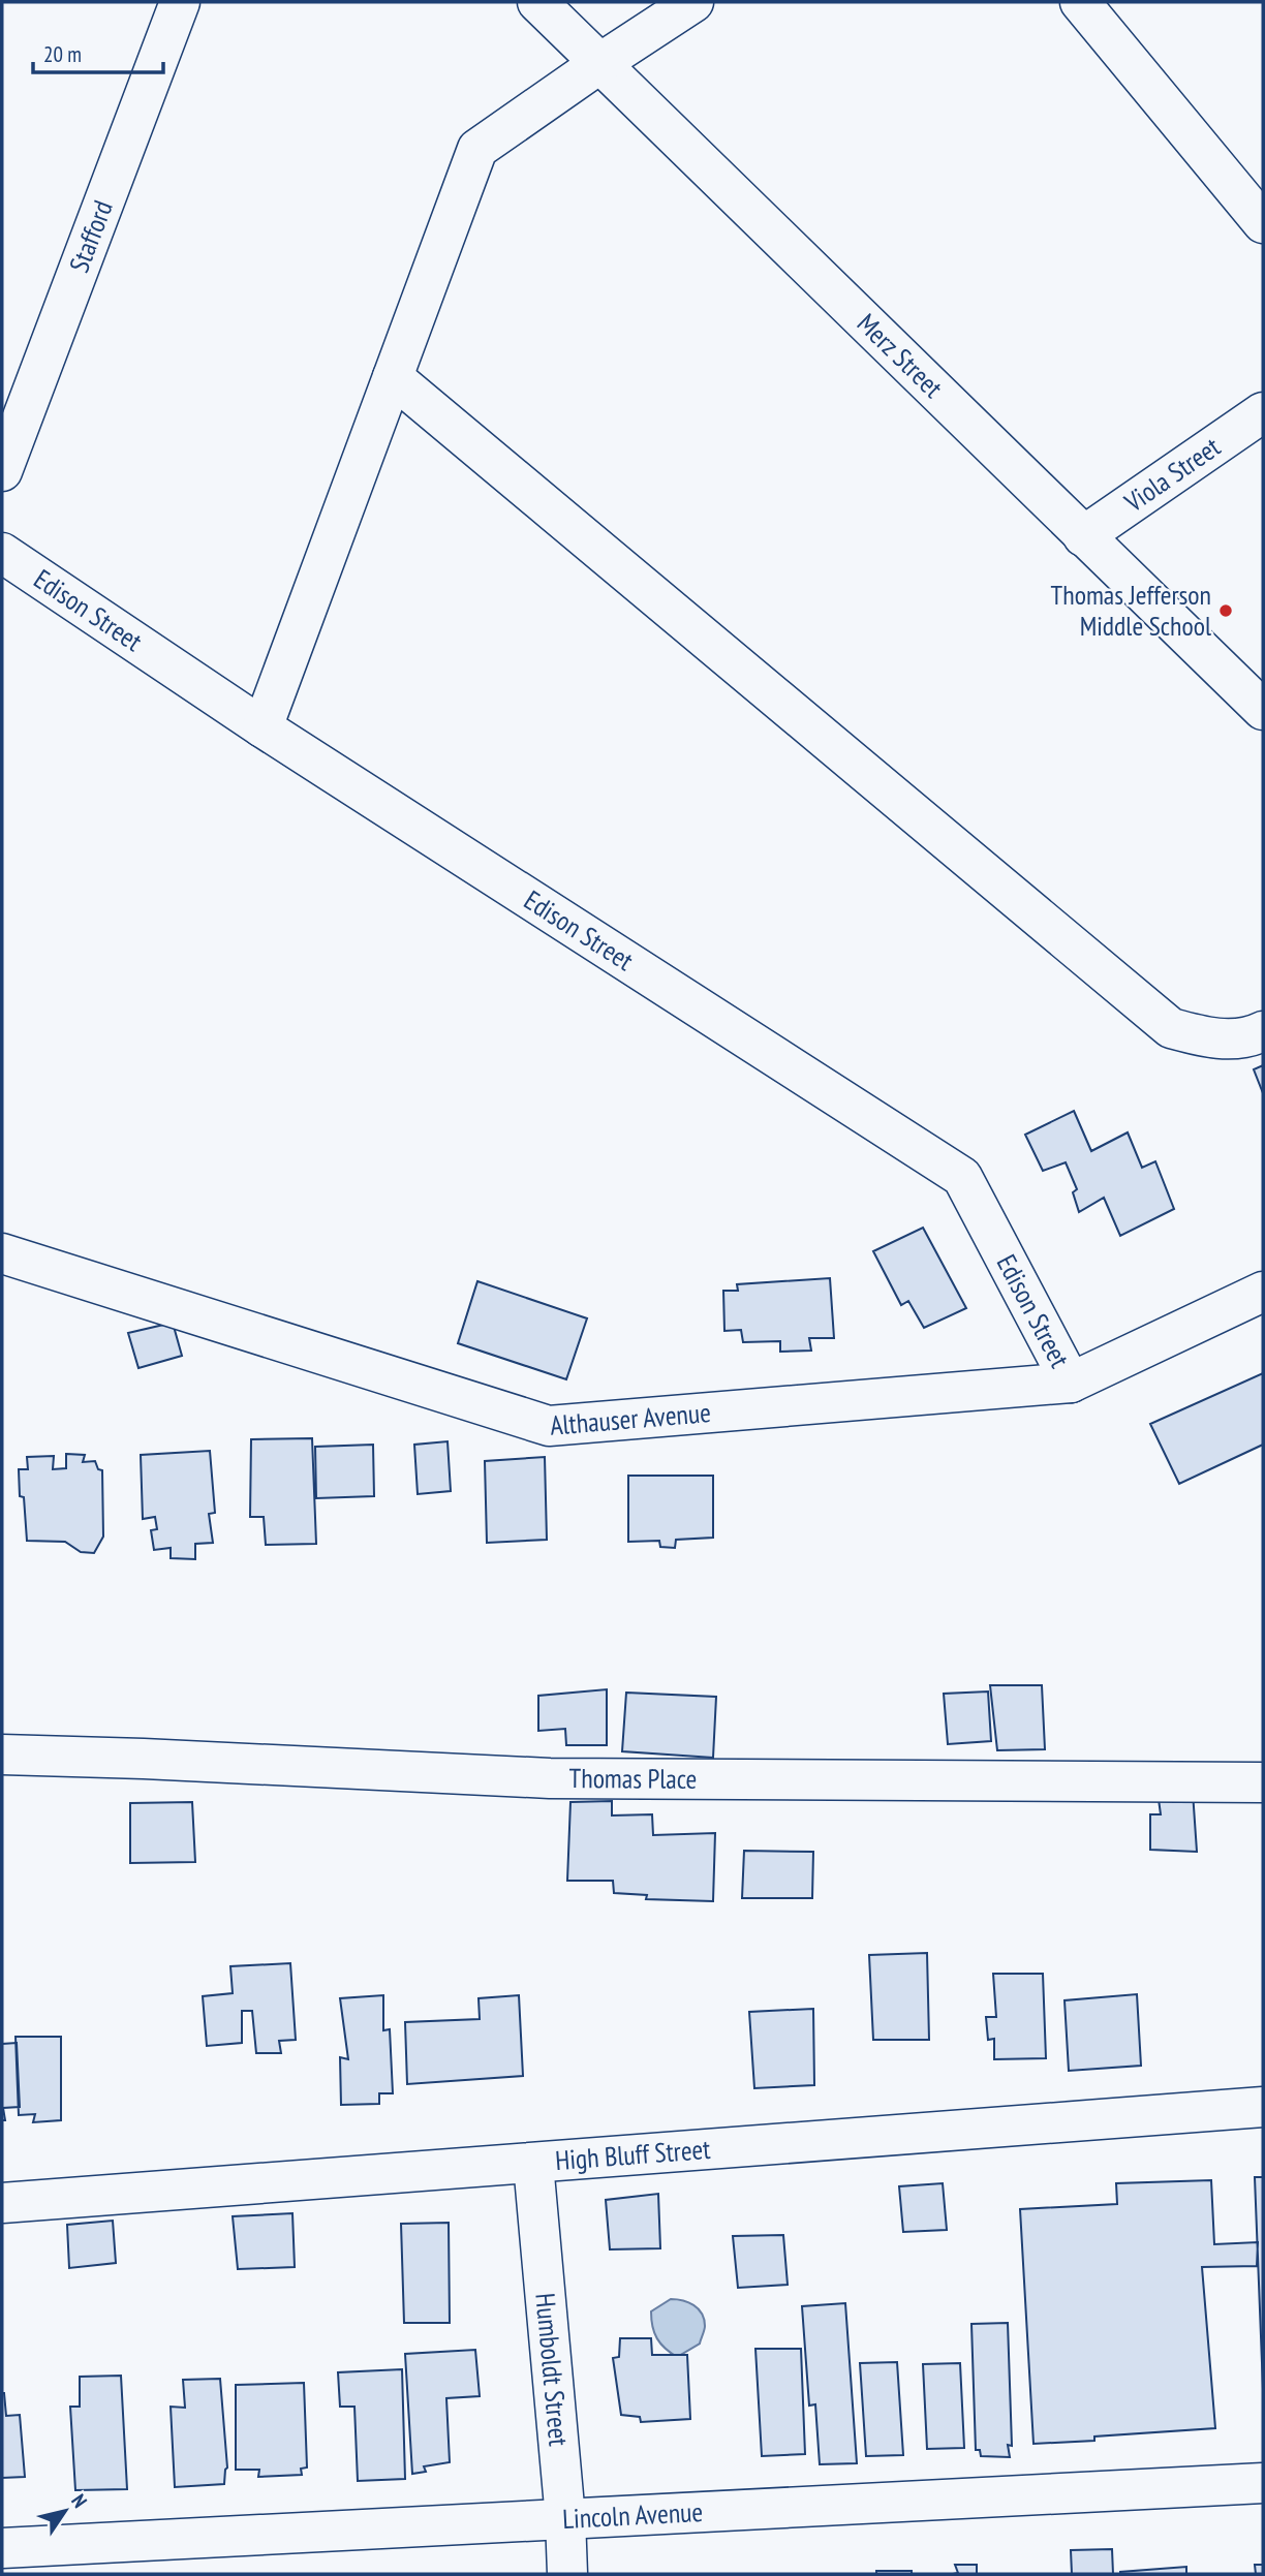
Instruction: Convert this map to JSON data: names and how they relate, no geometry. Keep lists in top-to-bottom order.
{
  "streets": {
    "street": [
      "Stafford",
      "Merz Street",
      "Viola Street",
      "Edison Street",
      "Althauser Avenue",
      "Thomas Place",
      "High Bluff Street",
      "Humboldt Street",
      "Lincoln Avenue"
    ]
  },
  "crossings": [
    ["Merz Street", "Viola Street"],
    ["Edison Street", "Althauser Avenue"],
    ["High Bluff Street", "Humboldt Street"],
    ["Humboldt Street", "Lincoln Avenue"]
  ],
  "places": ["Thomas Jefferson Middle School"],
  "scale_bar": "20 m",
  "north": "top right"
}
